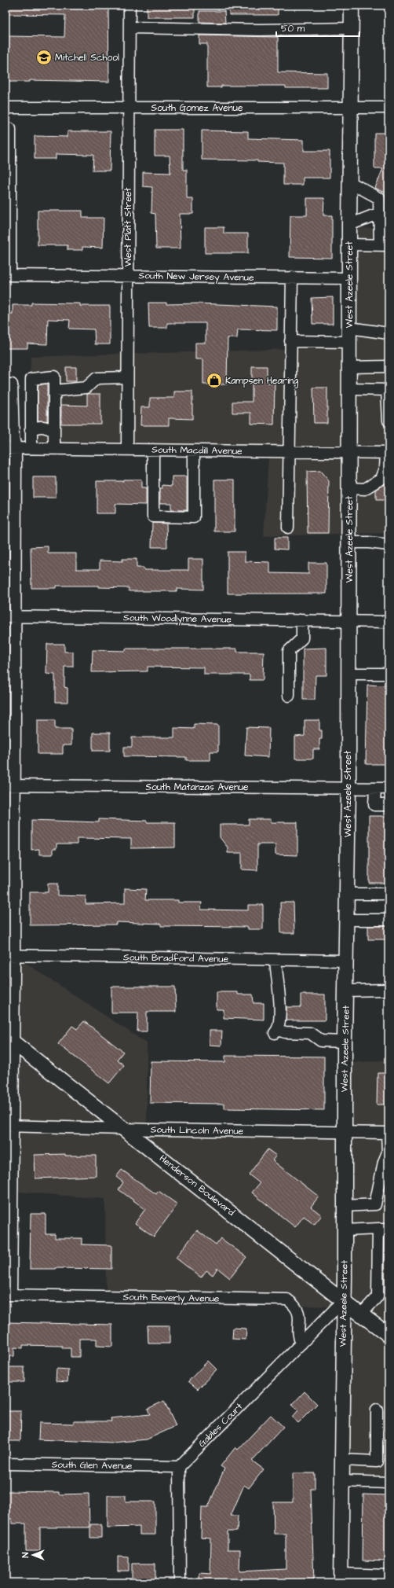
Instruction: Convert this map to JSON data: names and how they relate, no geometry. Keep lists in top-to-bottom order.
{
  "streets": {
    "main road": ["West Azeele Street", "Henderson Boulevard"],
    "street": [
      "South Gomez Avenue",
      "West Platt Street",
      "South New Jersey Avenue",
      "South Macdill Avenue",
      "South Woodlynne Avenue",
      "South Matanzas Avenue",
      "South Bradford Avenue",
      "South Lincoln Avenue",
      "South Beverly Avenue",
      "Gables Court",
      "South Glen Avenue"
    ]
  },
  "crossings": [
    ["South Gomez Avenue", "West Platt Street"],
    ["South Gomez Avenue", "West Azeele Street"],
    ["West Platt Street", "South New Jersey Avenue"],
    ["West Platt Street", "South Macdill Avenue"],
    ["South New Jersey Avenue", "West Azeele Street"],
    ["West Azeele Street", "South Macdill Avenue"],
    ["West Azeele Street", "South Woodlynne Avenue"],
    ["West Azeele Street", "South Matanzas Avenue"],
    ["West Azeele Street", "South Bradford Avenue"],
    ["West Azeele Street", "South Lincoln Avenue"],
    ["West Azeele Street", "Henderson Boulevard"],
    ["West Azeele Street", "Gables Court"],
    ["South Lincoln Avenue", "Henderson Boulevard"],
    ["Henderson Boulevard", "Gables Court"],
    ["South Beverly Avenue", "Gables Court"],
    ["Gables Court", "South Glen Avenue"]
  ],
  "places": {
    "school or university": ["Mitchell School"],
    "shop": ["Kampsen Hearing"]
  },
  "scale_bar": "50 m",
  "north": "left"
}
